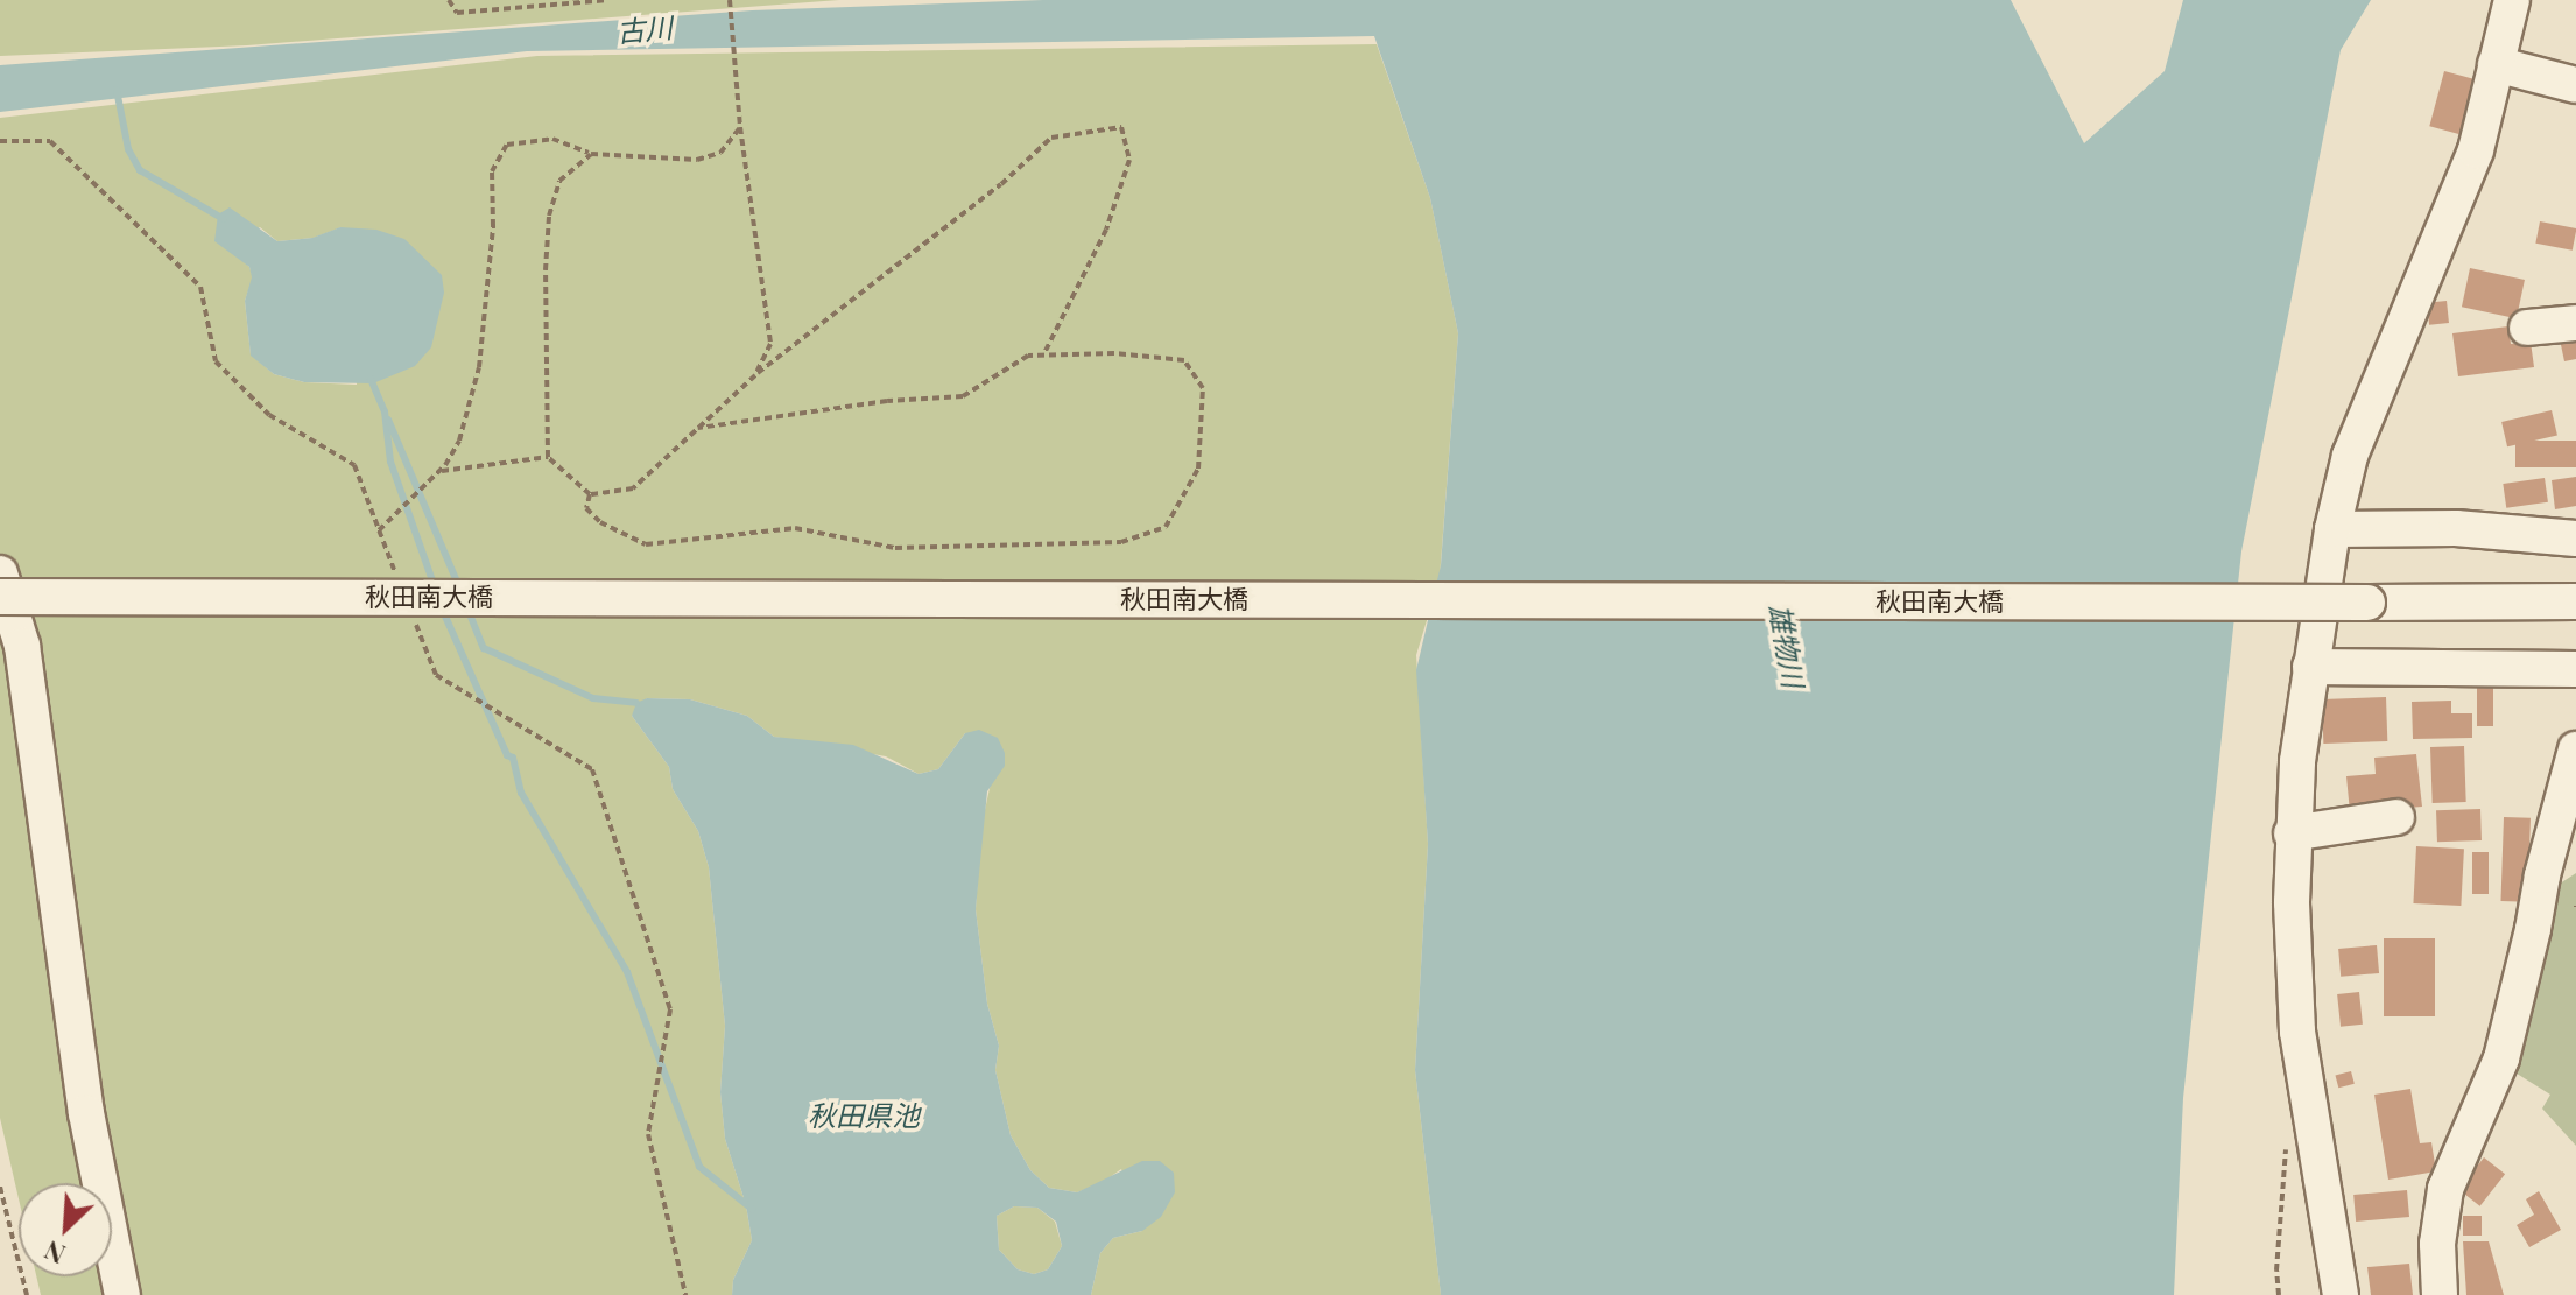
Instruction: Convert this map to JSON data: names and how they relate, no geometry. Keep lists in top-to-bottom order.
{
  "streets": {
    "street": ["秋田南大橋"]
  },
  "water": ["古川", "雄物川", "秋田県池"],
  "north": "bottom left"
}
